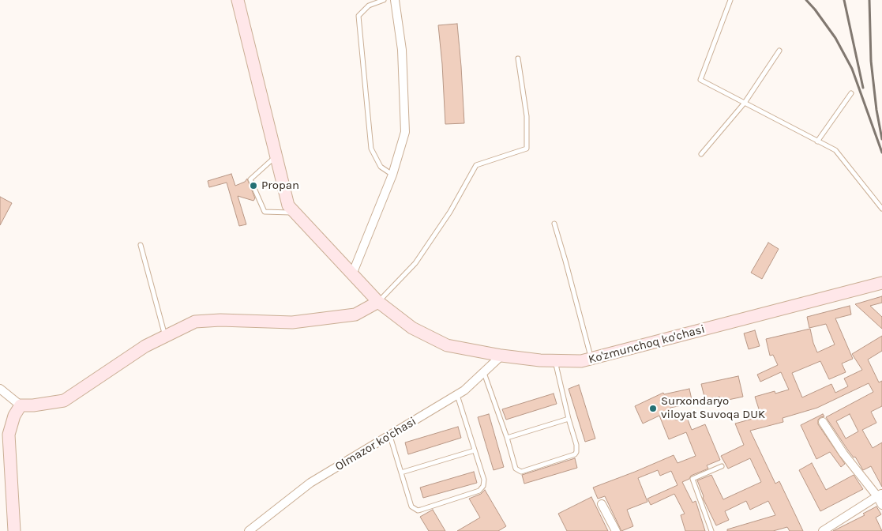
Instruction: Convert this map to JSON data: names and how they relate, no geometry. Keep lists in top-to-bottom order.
{
  "streets": {
    "street": ["Ko'zmunchoq ko'chasi", "Olmazor ko'chasi"]
  },
  "crossings": [
    ["Ko'zmunchoq ko'chasi", "Olmazor ko'chasi"]
  ],
  "places": ["Propan", "Surxondaryo viloyat Suvoqa DUK"]
}
